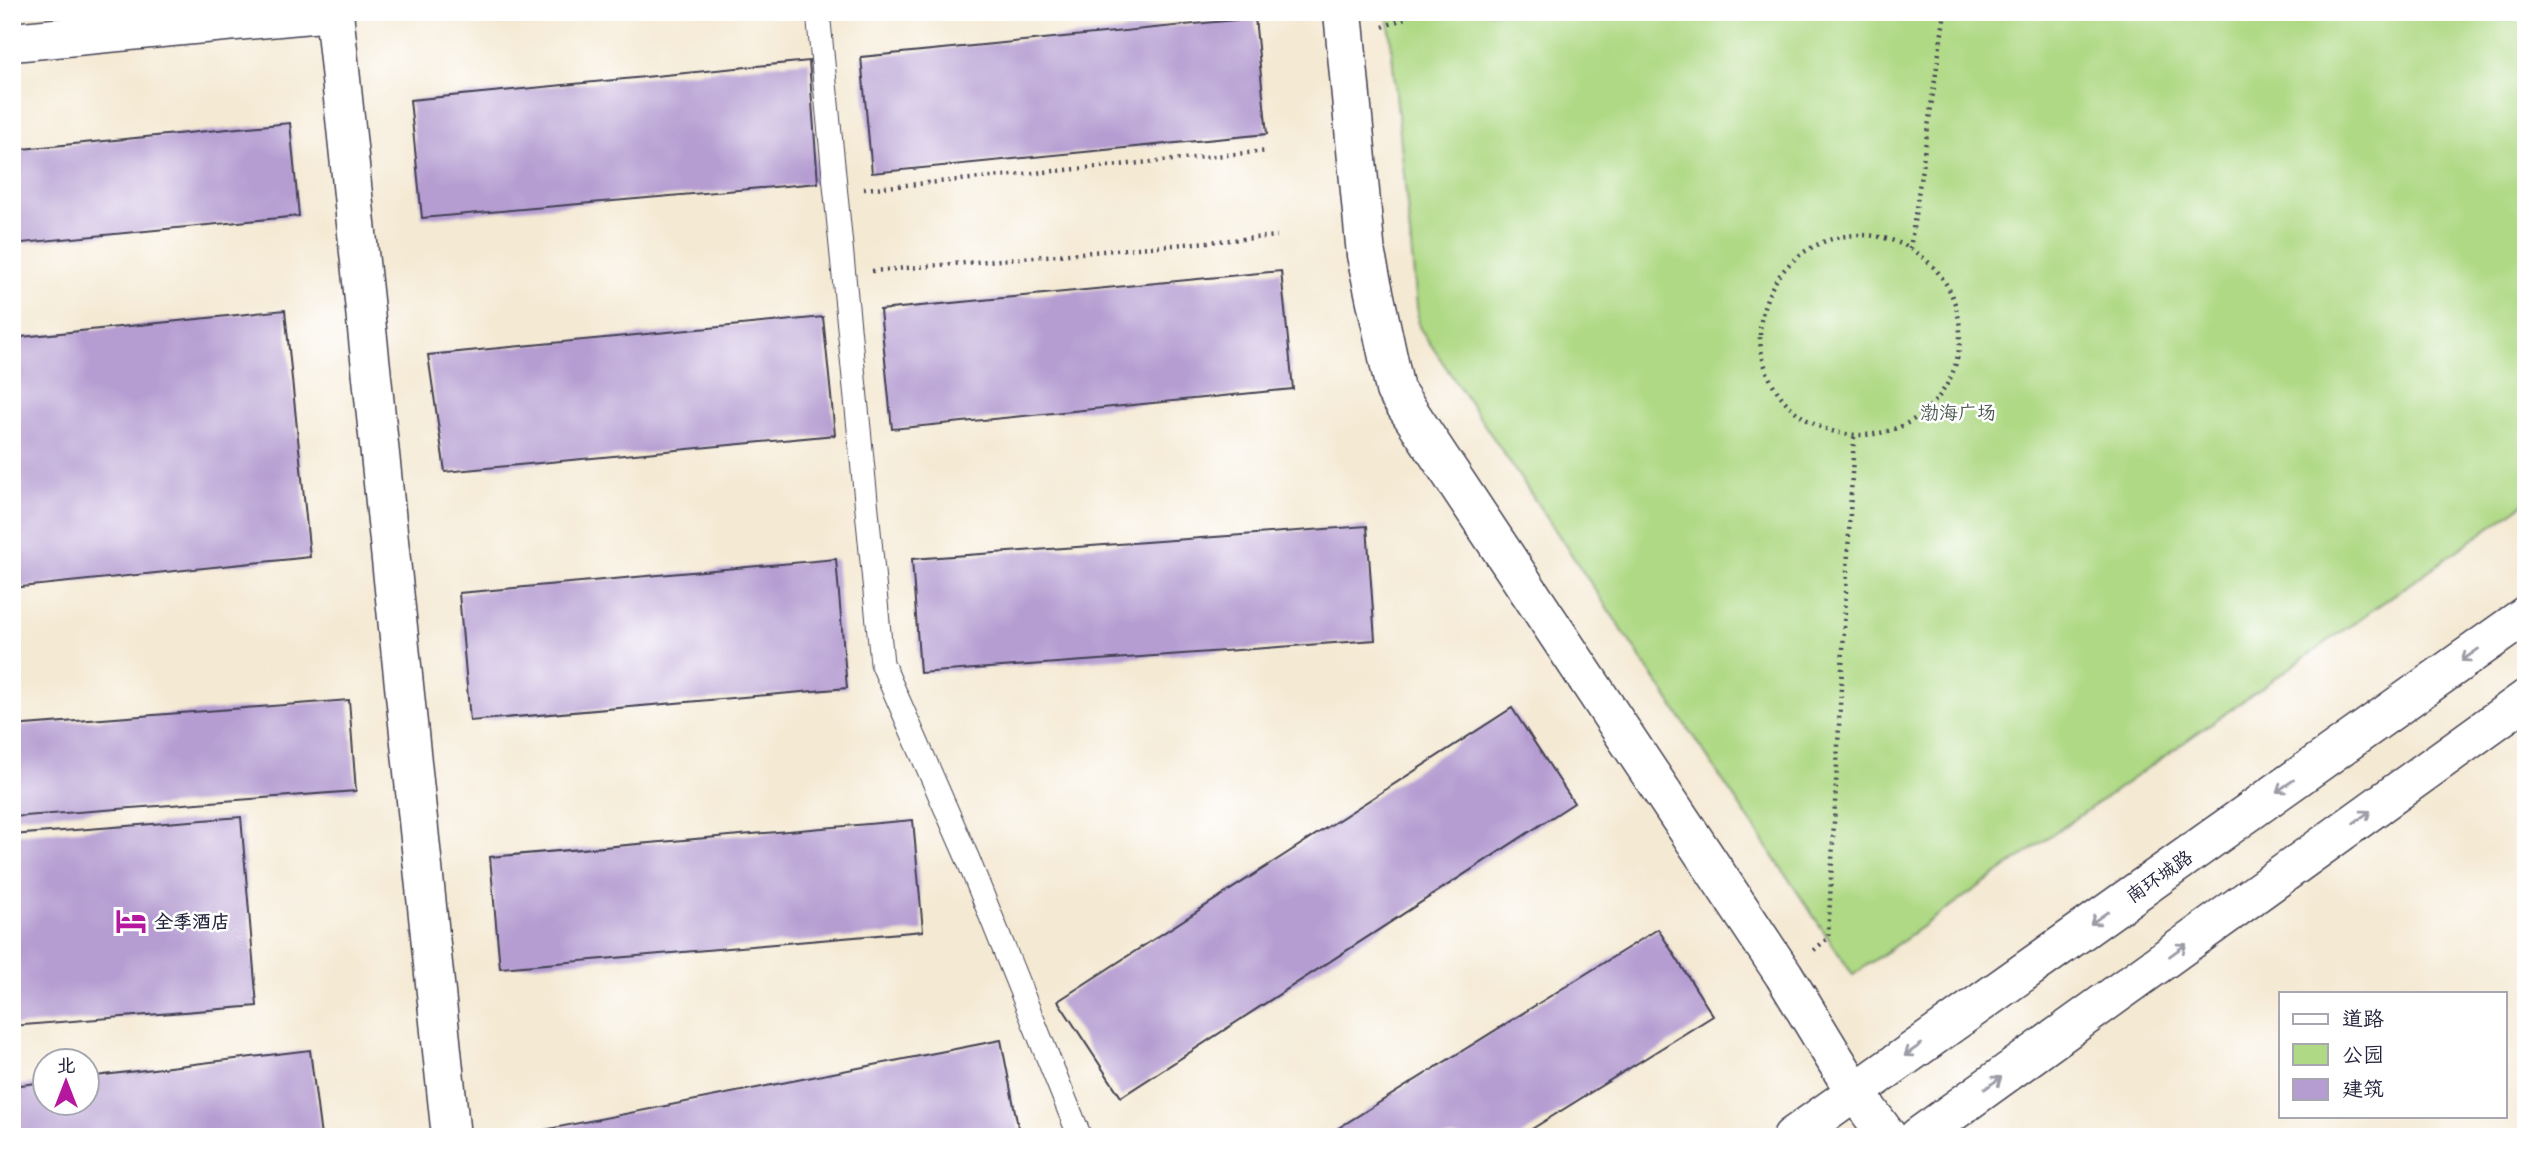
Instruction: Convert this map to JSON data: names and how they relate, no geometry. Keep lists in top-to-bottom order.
{
  "streets": {
    "street": ["南环城路"]
  },
  "parks": ["渤海广场"],
  "places": {
    "hotel": ["全季酒店"]
  },
  "legend": ["道路", "公园", "建筑"],
  "north": "top"
}
